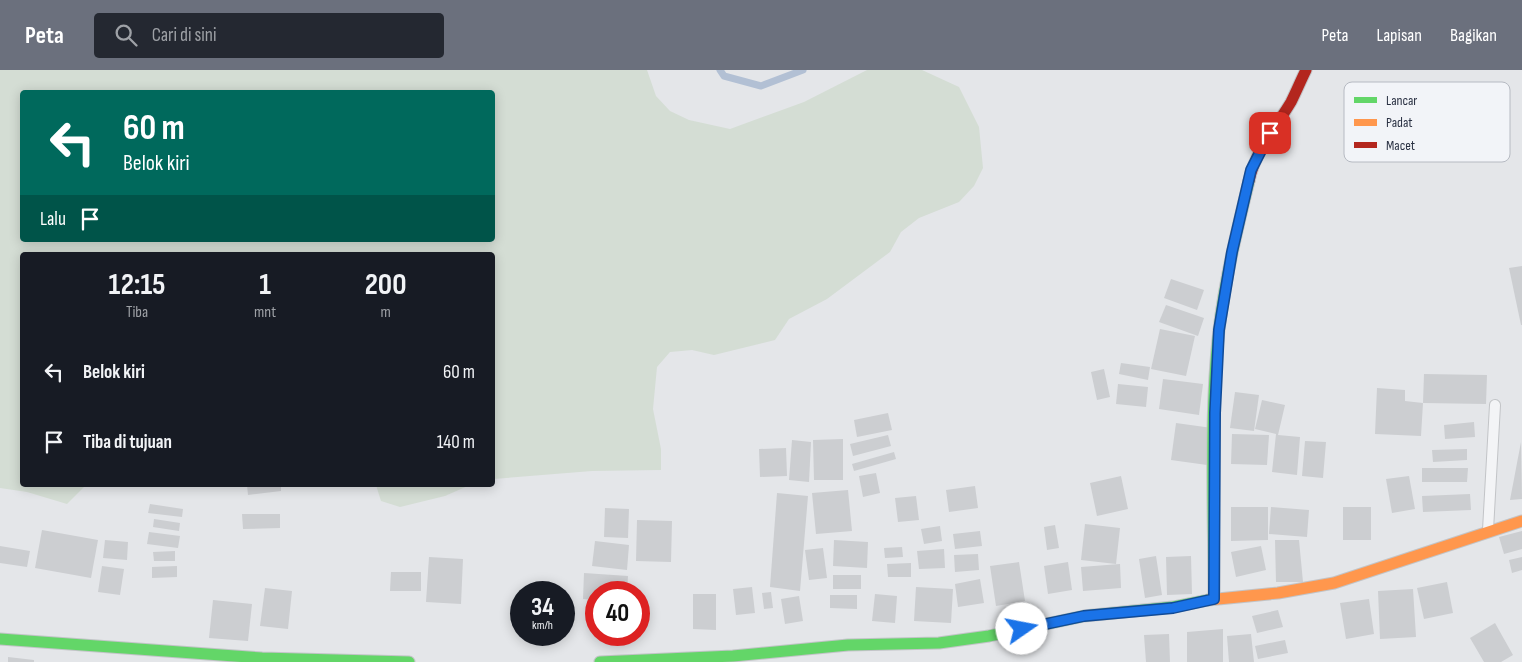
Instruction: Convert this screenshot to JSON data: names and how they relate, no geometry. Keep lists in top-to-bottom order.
{
  "legend": ["Lancar", "Padat", "Macet"],
  "page": {
    "header": "Peta",
    "search": "Cari di sini",
    "nav": ["Peta", "Lapisan", "Bagikan"],
    "turn": ["60 m", "Belok kiri"],
    "then": "Lalu",
    "eta": [
      "12:15",
      "Tiba",
      "1",
      "mnt",
      "200",
      "m"
    ],
    "list": [
      {
        "name": "Belok kiri",
        "value": "60 m"
      },
      {
        "name": "Tiba di tujuan",
        "value": "140 m"
      }
    ],
    "speed": "34 km/h",
    "limit": "40"
  }
}
